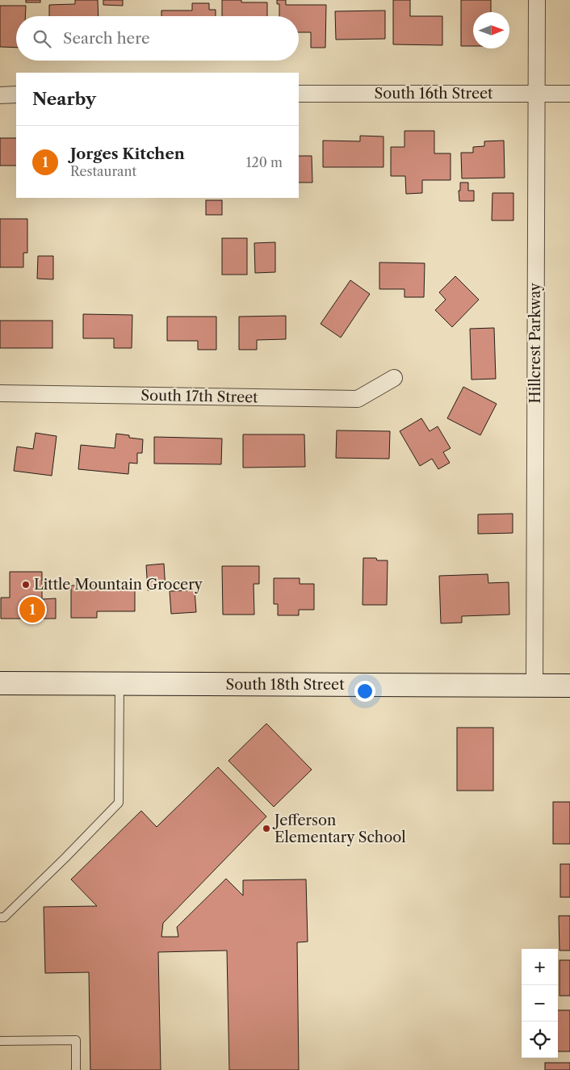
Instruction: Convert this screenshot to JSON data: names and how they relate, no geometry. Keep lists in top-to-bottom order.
{
  "streets": {
    "street": [
      "South 16th Street",
      "Hillcrest Parkway",
      "South 17th Street",
      "South 18th Street"
    ]
  },
  "crossings": [
    ["South 16th Street", "Hillcrest Parkway"],
    ["Hillcrest Parkway", "South 18th Street"]
  ],
  "places": ["Little Mountain Grocery", "Jefferson Elementary School"],
  "north": "right",
  "page": {
    "search": "Search here",
    "heading": "Nearby",
    "list": [
      {
        "mark": "1",
        "name": "Jorges Kitchen",
        "note": "Restaurant",
        "value": "120 m"
      }
    ],
    "pins": "1",
    "map_buttons": ["+", "−"]
  }
}
